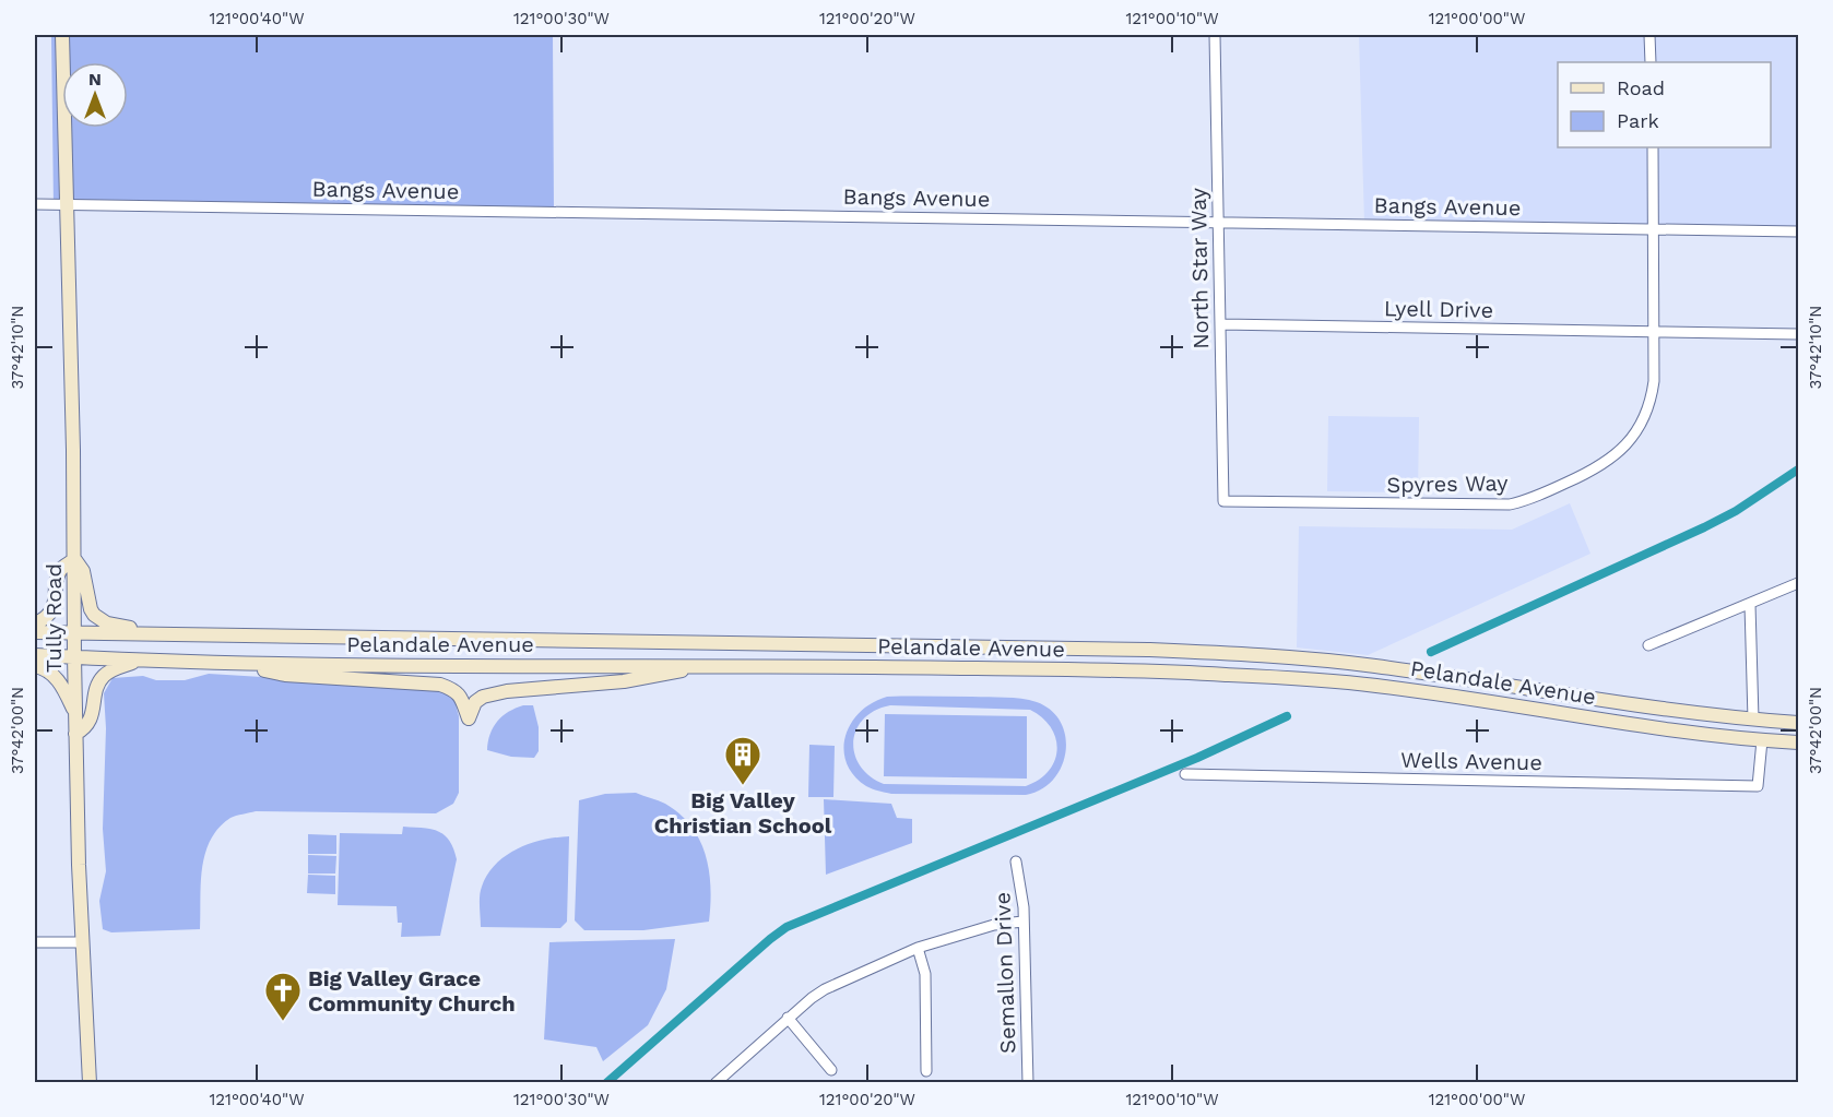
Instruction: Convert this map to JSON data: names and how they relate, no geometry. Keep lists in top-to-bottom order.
{
  "streets": {
    "main road": ["Tully Road", "Pelandale Avenue"],
    "street": [
      "Bangs Avenue",
      "North Star Way",
      "Lyell Drive",
      "Spyres Way",
      "Wells Avenue",
      "Semallon Drive"
    ]
  },
  "crossings": [
    ["Bangs Avenue", "North Star Way"],
    ["Bangs Avenue", "Spyres Way"],
    ["Bangs Avenue", "Tully Road"],
    ["North Star Way", "Lyell Drive"],
    ["North Star Way", "Spyres Way"],
    ["Lyell Drive", "Spyres Way"],
    ["Tully Road", "Pelandale Avenue"],
    ["Pelandale Avenue", "Wells Avenue"]
  ],
  "places": {
    "building": ["Big Valley Christian School"],
    "church": ["Big Valley Grace Community Church"]
  },
  "legend": ["Road", "Park"],
  "north": "top",
  "coordinates": [
    "121°00'40\"W",
    "121°00'30\"W",
    "121°00'20\"W",
    "121°00'10\"W",
    "121°00'00\"W",
    "37°42'10\"N",
    "37°42'00\"N"
  ]
}
